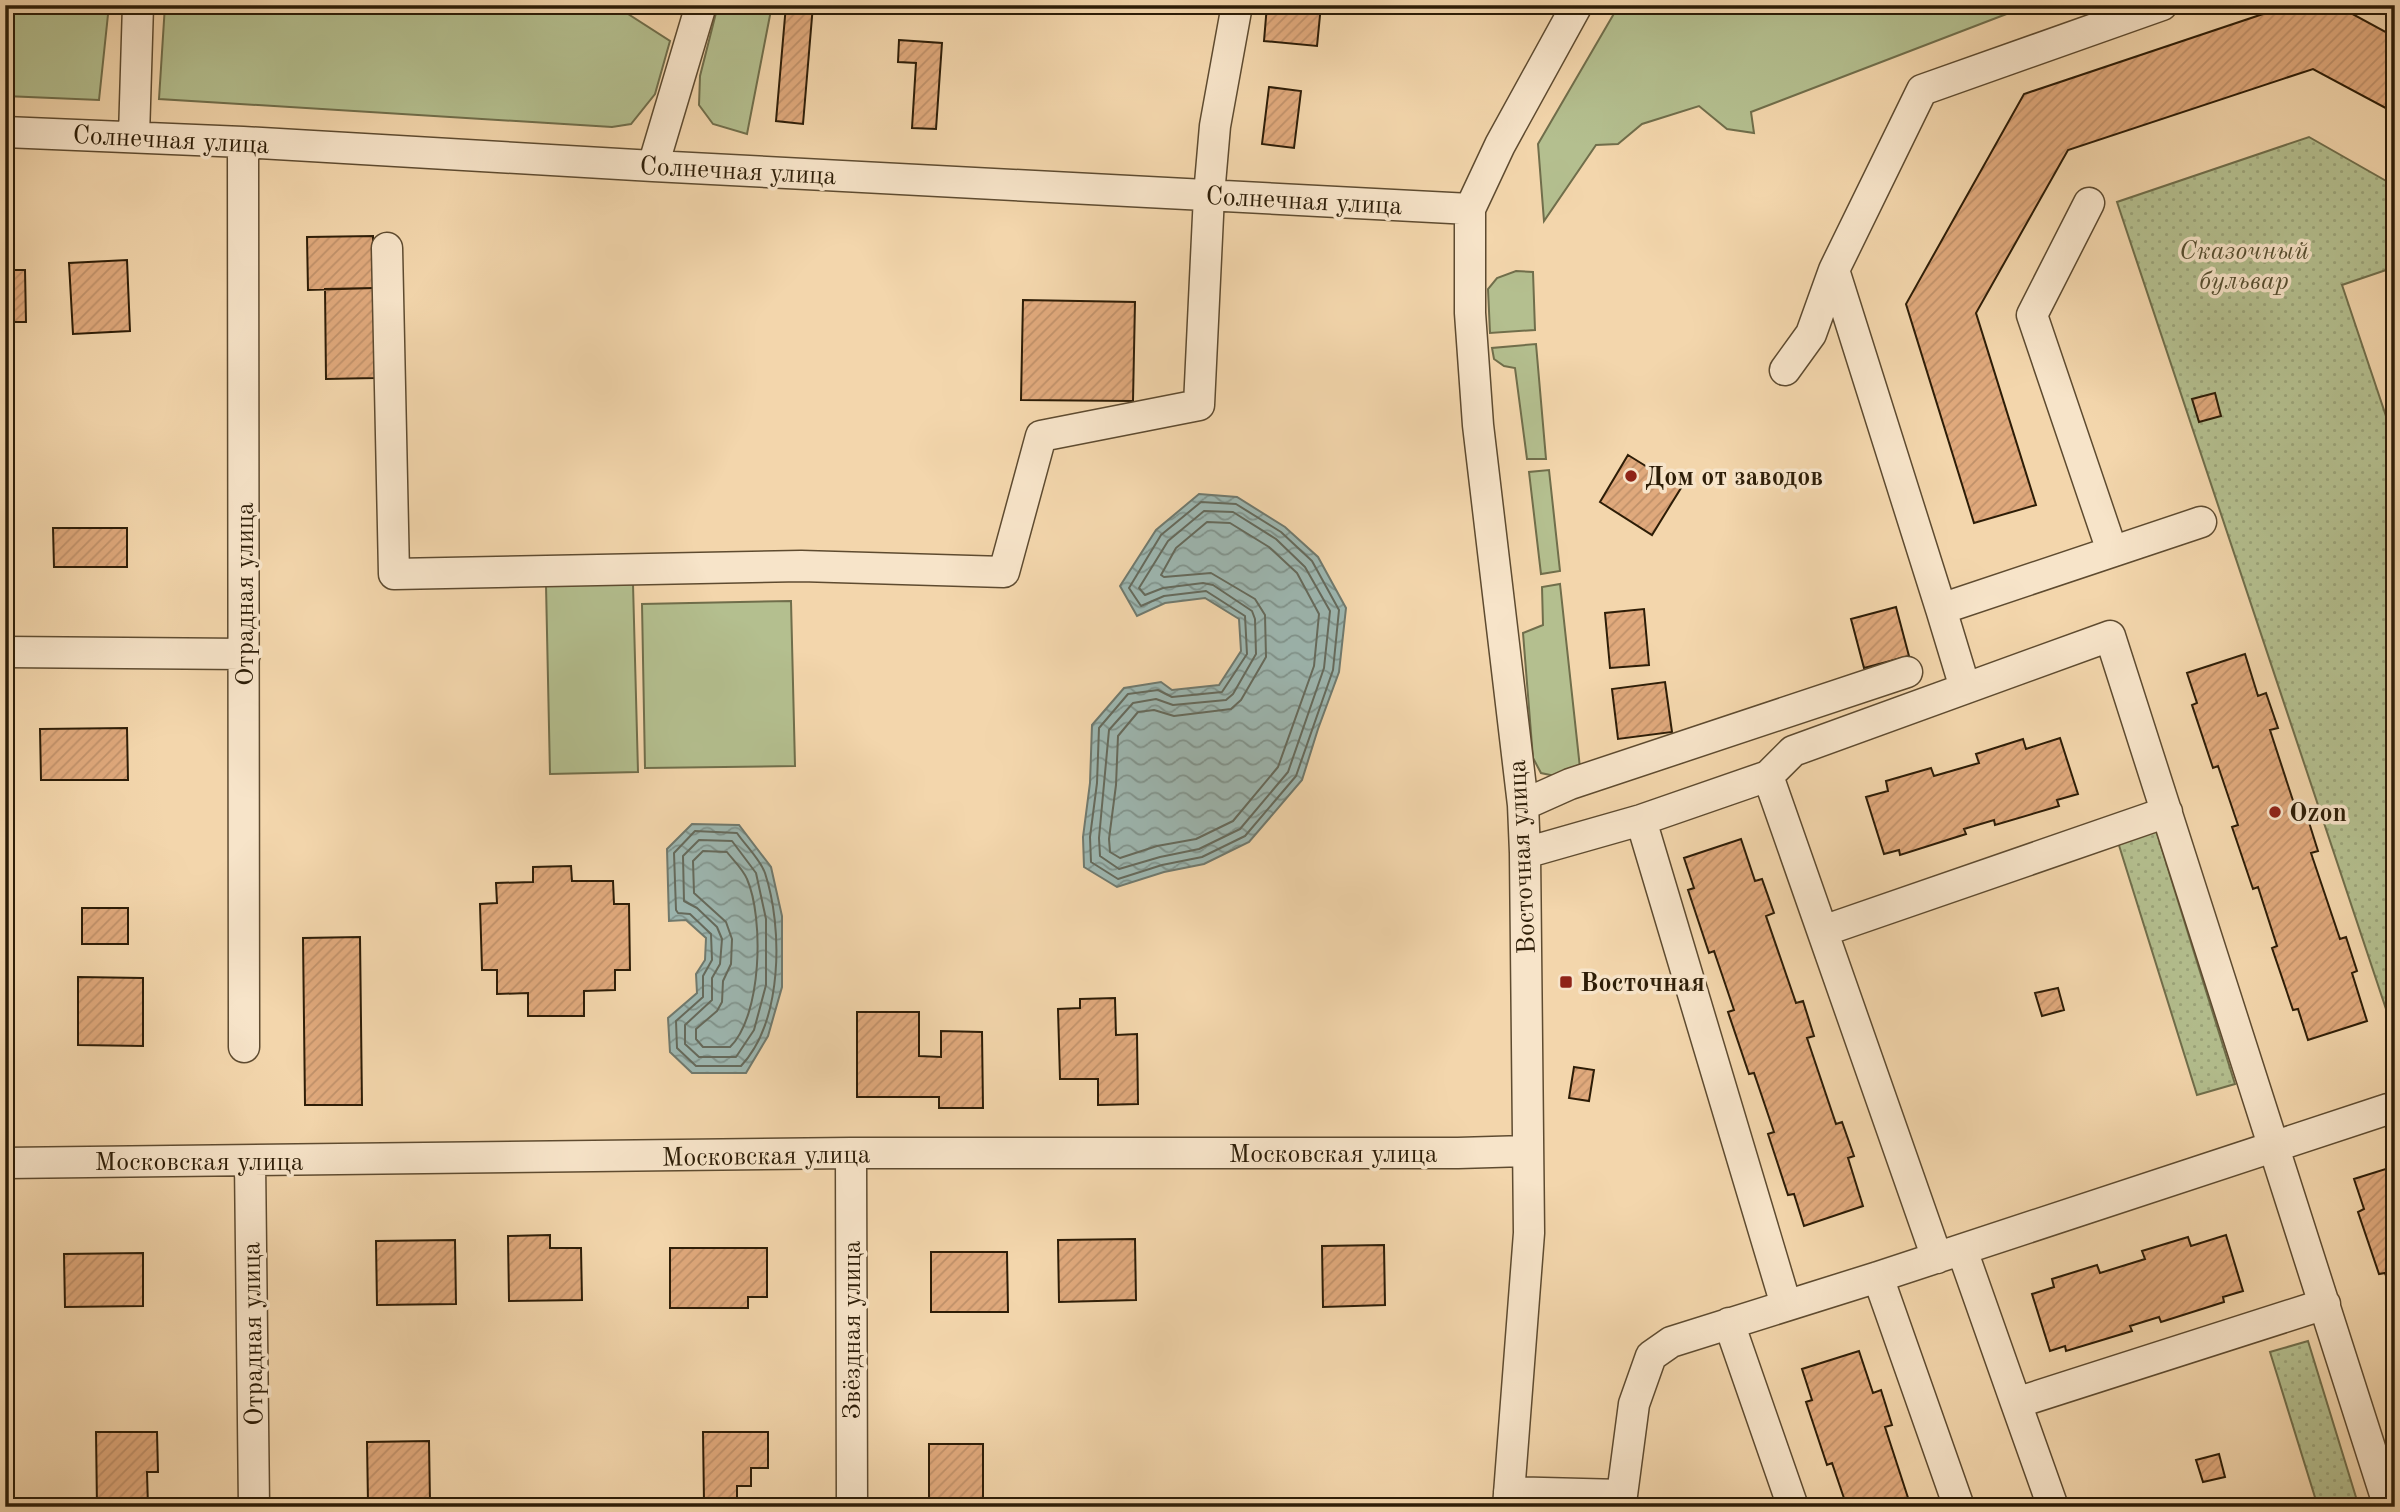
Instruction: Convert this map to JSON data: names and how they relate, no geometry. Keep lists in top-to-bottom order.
{
  "streets": {
    "street": [
      "Солнечная улица",
      "Отрадная улица",
      "Восточная улица",
      "Московская улица",
      "Звёздная улица"
    ]
  },
  "crossings": [
    ["Солнечная улица", "Отрадная улица"],
    ["Солнечная улица", "Восточная улица"],
    ["Отрадная улица", "Московская улица"],
    ["Восточная улица", "Московская улица"],
    ["Московская улица", "Звёздная улица"]
  ],
  "parks": ["Сказочный бульвар"],
  "places": {
    "other": ["Дом от заводов", "Ozon"],
    "transit": ["Восточная"]
  }
}
